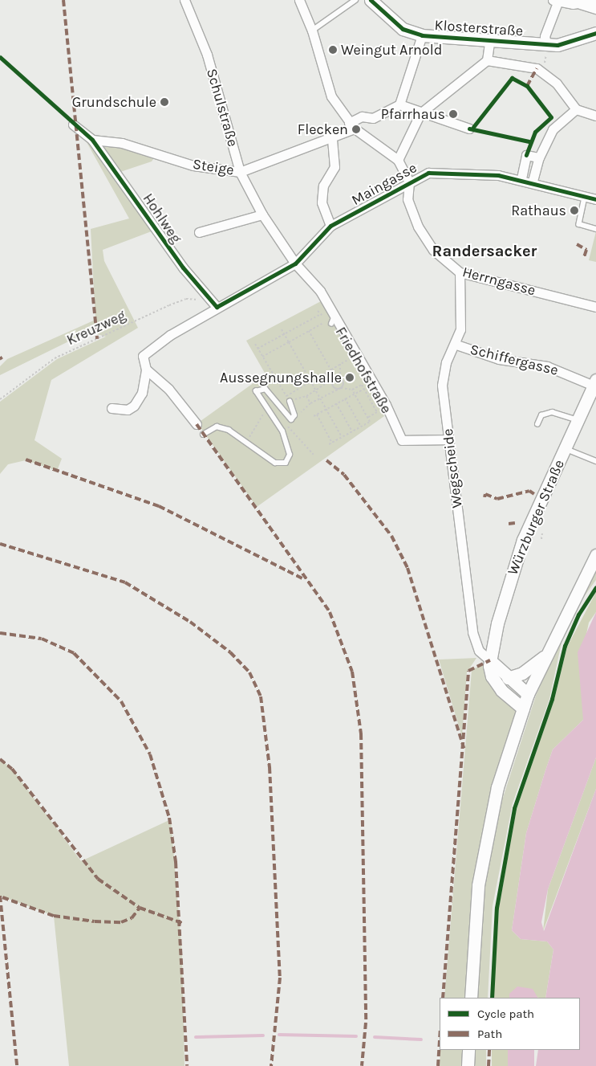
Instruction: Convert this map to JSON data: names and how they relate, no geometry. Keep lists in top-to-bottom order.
{
  "streets": {
    "street": [
      "Klosterstraße",
      "Schulstraße",
      "Steige",
      "Maingasse",
      "Hohlweg",
      "Herrngasse",
      "Schiffergasse",
      "Friedhofstraße",
      "Wegscheide",
      "Würzburger Straße"
    ],
    "path": ["Kreuzweg"]
  },
  "crossings": [
    ["Schulstraße", "Steige"],
    ["Schulstraße", "Maingasse"],
    ["Schulstraße", "Friedhofstraße"],
    ["Steige", "Hohlweg"],
    ["Maingasse", "Hohlweg"],
    ["Maingasse", "Herrngasse"],
    ["Maingasse", "Kreuzweg"],
    ["Maingasse", "Friedhofstraße"],
    ["Hohlweg", "Kreuzweg"],
    ["Herrngasse", "Wegscheide"],
    ["Schiffergasse", "Wegscheide"],
    ["Schiffergasse", "Würzburger Straße"],
    ["Friedhofstraße", "Wegscheide"],
    ["Wegscheide", "Würzburger Straße"]
  ],
  "districts": ["Randersacker"],
  "places": [
    "Weingut Arnold",
    "Grundschule",
    "Pfarrhaus",
    "Flecken",
    "Rathaus",
    "Aussegnungshalle"
  ],
  "legend": ["Cycle path", "Path"]
}
